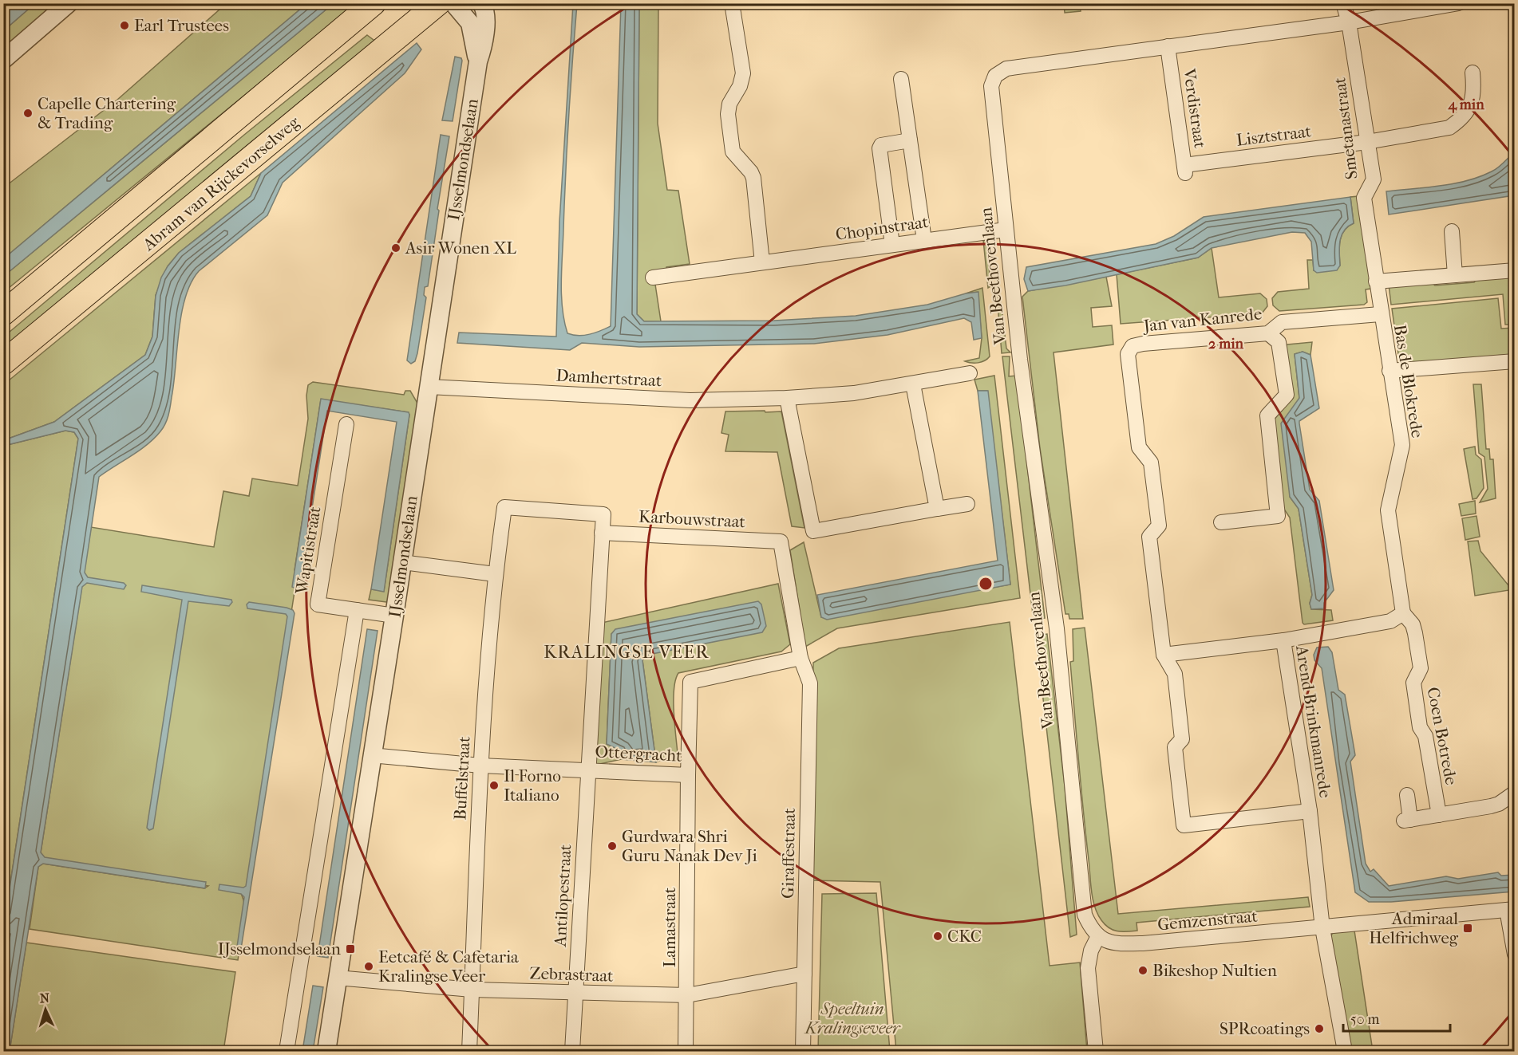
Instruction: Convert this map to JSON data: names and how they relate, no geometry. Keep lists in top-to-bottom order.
{
  "streets": {
    "highway": ["Abram van Rijckevorselweg"],
    "street": [
      "Verdistraat",
      "Smetanastraat",
      "Lisztstraat",
      "IJsselmondselaan",
      "Chopinstraat",
      "Van Beethovenlaan",
      "Jan van Kanrede",
      "Damhertstraat",
      "Bas de Blokrede",
      "Karbouwstraat",
      "Wapitistraat",
      "Arend Brinkmanrede",
      "Coen Botrede",
      "Ottergracht",
      "Buffelstraat",
      "Giraffestraat",
      "Antilopestraat",
      "Gemzenstraat",
      "Lamastraat",
      "Zebrastraat"
    ]
  },
  "crossings": [
    ["Verdistraat", "Lisztstraat"],
    ["Verdistraat", "Van Beethovenlaan"],
    ["Smetanastraat", "Lisztstraat"],
    ["Smetanastraat", "Van Beethovenlaan"],
    ["Smetanastraat", "Jan van Kanrede"],
    ["Smetanastraat", "Bas de Blokrede"],
    ["IJsselmondselaan", "Damhertstraat"],
    ["IJsselmondselaan", "Wapitistraat"],
    ["IJsselmondselaan", "Zebrastraat"],
    ["Chopinstraat", "Van Beethovenlaan"],
    ["Van Beethovenlaan", "Gemzenstraat"],
    ["Jan van Kanrede", "Bas de Blokrede"],
    ["Jan van Kanrede", "Arend Brinkmanrede"],
    ["Bas de Blokrede", "Coen Botrede"],
    ["Karbouwstraat", "Ottergracht"],
    ["Karbouwstraat", "Buffelstraat"],
    ["Karbouwstraat", "Giraffestraat"],
    ["Arend Brinkmanrede", "Gemzenstraat"],
    ["Ottergracht", "Buffelstraat"],
    ["Ottergracht", "Giraffestraat"],
    ["Ottergracht", "Antilopestraat"],
    ["Ottergracht", "Lamastraat"],
    ["Buffelstraat", "Zebrastraat"],
    ["Giraffestraat", "Zebrastraat"],
    ["Antilopestraat", "Zebrastraat"],
    ["Lamastraat", "Zebrastraat"]
  ],
  "districts": ["KRALINGSE VEER"],
  "parks": ["Speeltuin Kralingseveer"],
  "places": {
    "other": [
      "Earl Trustees",
      "Capelle Chartering & Trading",
      "Asir Wonen XL",
      "Il Forno Italiano",
      "Gurdwara Shri Guru Nanak Dev Ji",
      "CKC",
      "Eetcafé & Cafetaria Kralingse Veer",
      "Bikeshop Nultien",
      "SPRcoatings"
    ],
    "transit": ["Admiraal Helfrichweg", "IJsselmondselaan"]
  },
  "scale_bar": "50 m",
  "north": "top",
  "rings": ["4 min", "2 min"]
}
